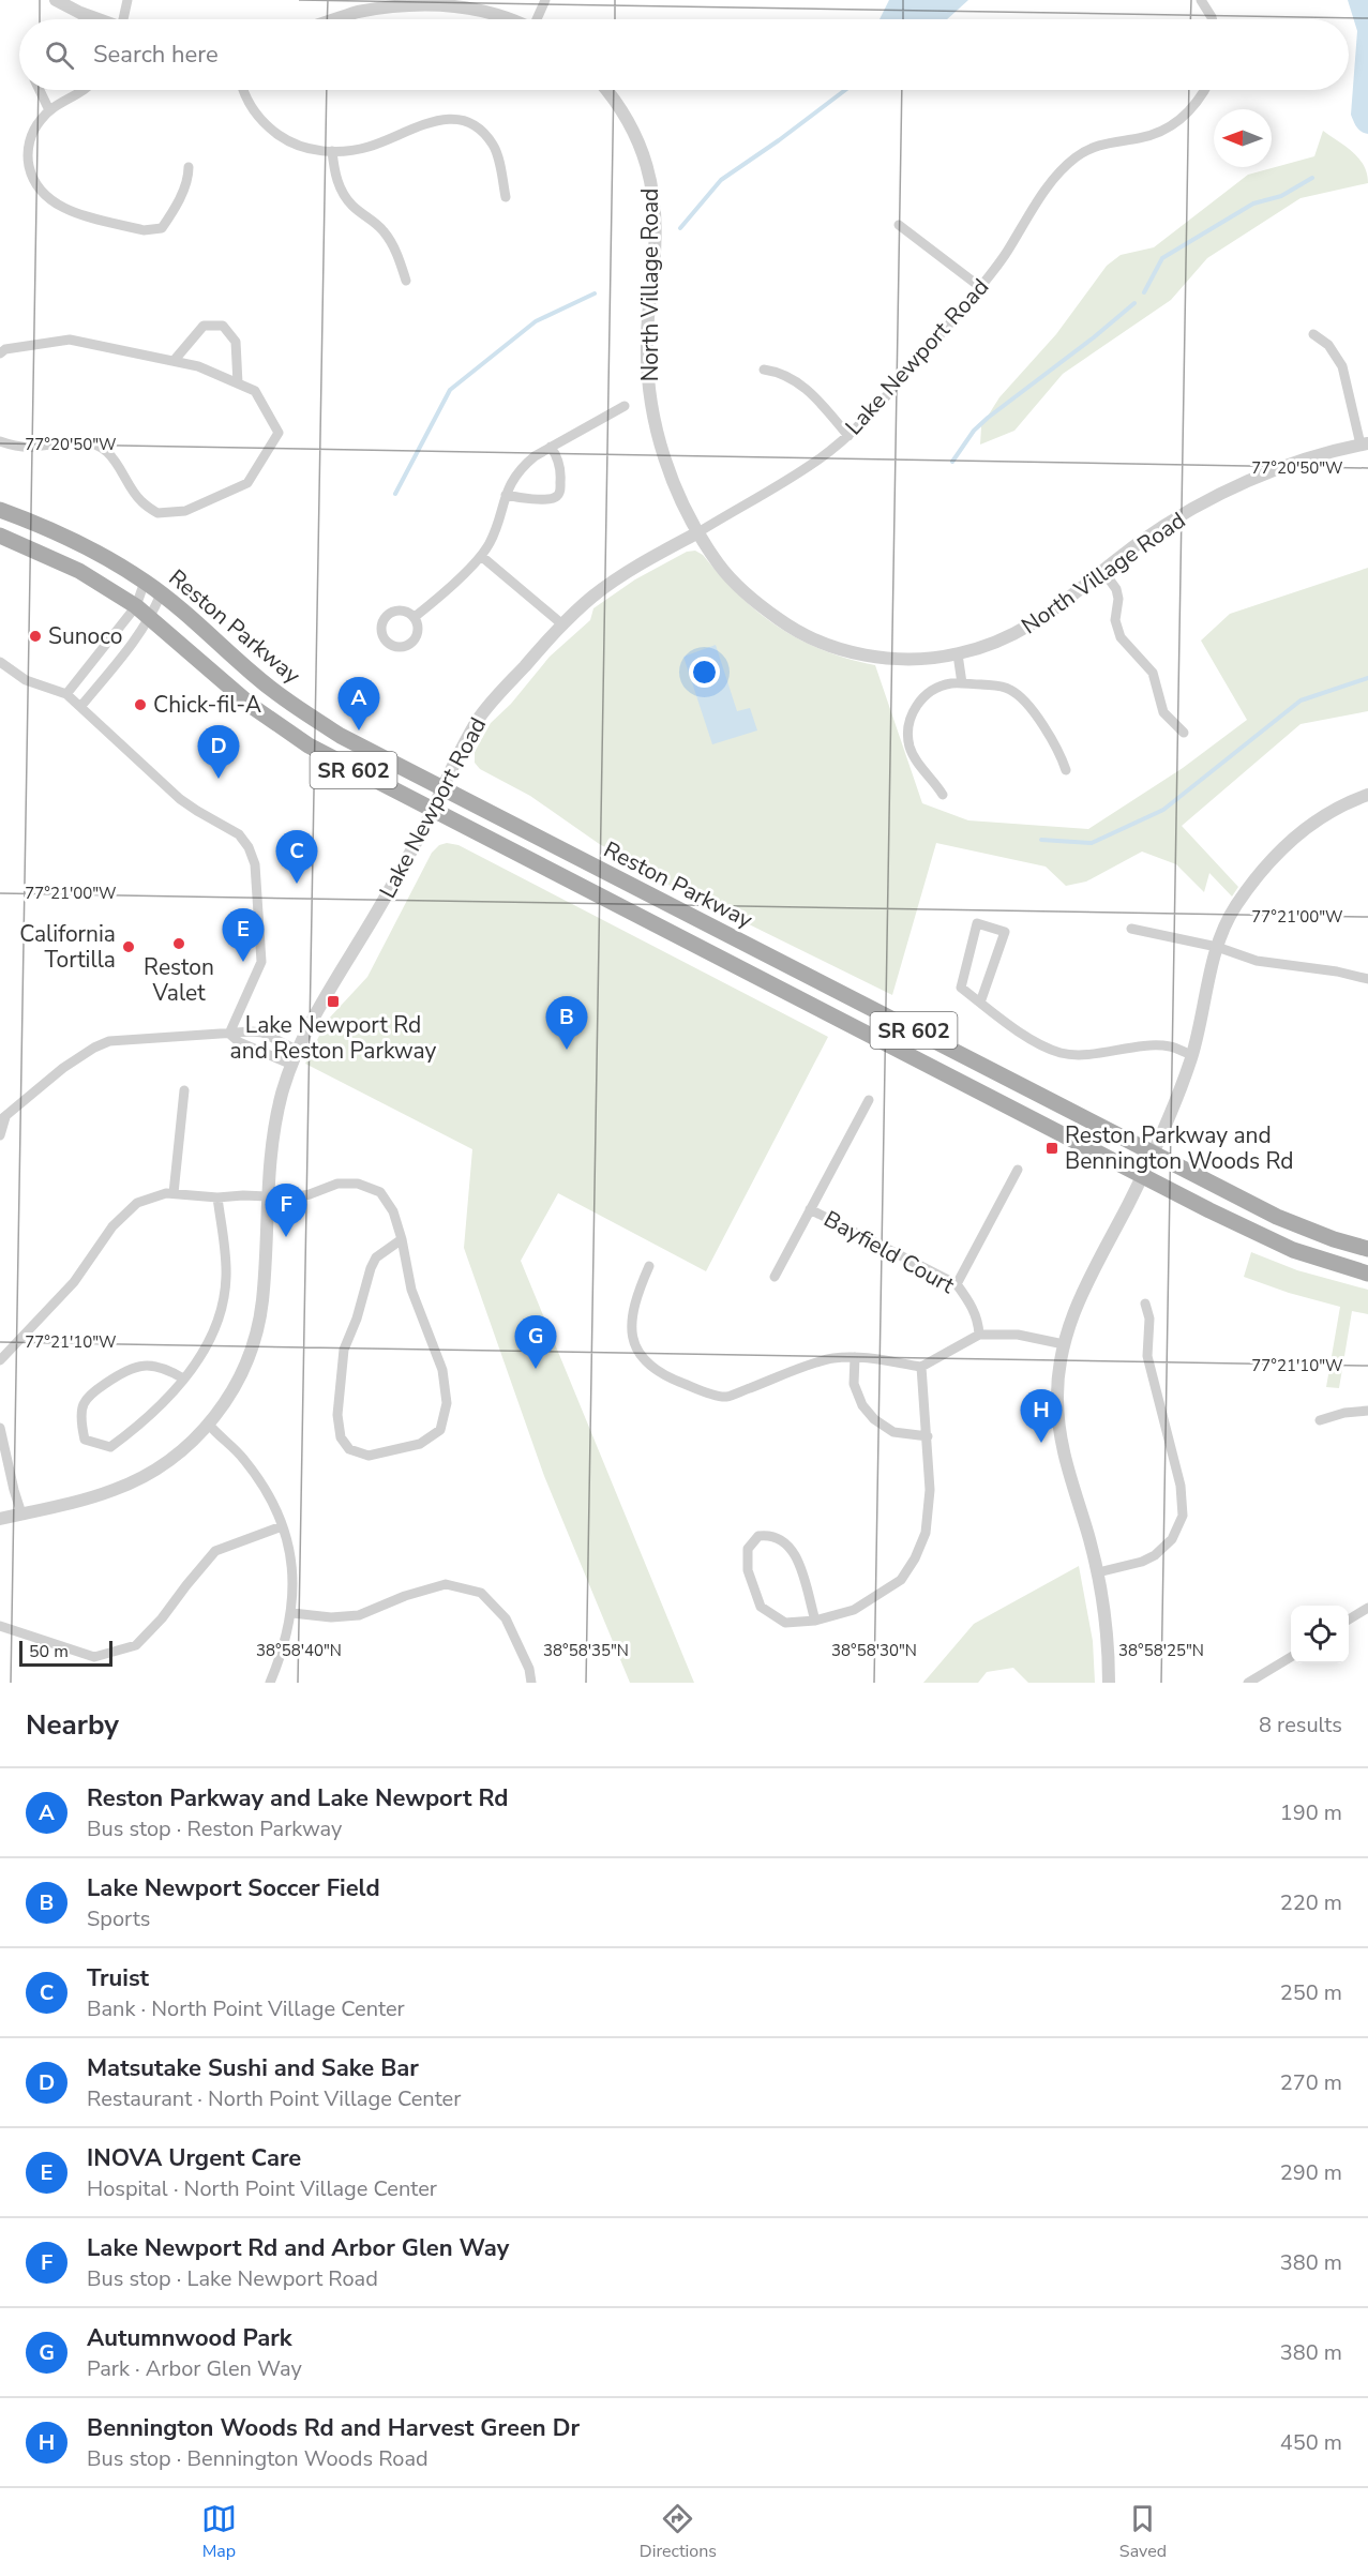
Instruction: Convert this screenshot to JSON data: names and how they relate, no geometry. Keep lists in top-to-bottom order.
{
  "streets": {
    "main road": ["Reston Parkway", "SR 602"],
    "street": ["North Village Road", "Lake Newport Road", "Bayfield Court"]
  },
  "crossings": [
    ["North Village Road", "Lake Newport Road"],
    ["Lake Newport Road", "Reston Parkway"]
  ],
  "places": {
    "other": [
      "Sunoco",
      "Chick-fil-A",
      "Reston Valet",
      "California Tortilla"
    ],
    "transit": ["Lake Newport Rd and Reston Parkway", "Reston Parkway and Bennington Woods Rd"]
  },
  "scale_bar": "50 m",
  "north": "left",
  "page": {
    "search": "Search here",
    "pins": [
      "A",
      "D",
      "C",
      "E",
      "B",
      "F",
      "G",
      "H"
    ],
    "scale": "50 m",
    "heading": ["Nearby", "8 results"],
    "list": [
      {
        "mark": "A",
        "name": "Reston Parkway and Lake Newport Rd",
        "note": "Bus stop · Reston Parkway",
        "value": "190 m"
      },
      {
        "mark": "B",
        "name": "Lake Newport Soccer Field",
        "note": "Sports",
        "value": "220 m"
      },
      {
        "mark": "C",
        "name": "Truist",
        "note": "Bank · North Point Village Center",
        "value": "250 m"
      },
      {
        "mark": "D",
        "name": "Matsutake Sushi and Sake Bar",
        "note": "Restaurant · North Point Village Center",
        "value": "270 m"
      },
      {
        "mark": "E",
        "name": "INOVA Urgent Care",
        "note": "Hospital · North Point Village Center",
        "value": "290 m"
      },
      {
        "mark": "F",
        "name": "Lake Newport Rd and Arbor Glen Way",
        "note": "Bus stop · Lake Newport Road",
        "value": "380 m"
      },
      {
        "mark": "G",
        "name": "Autumnwood Park",
        "note": "Park · Arbor Glen Way",
        "value": "380 m"
      },
      {
        "mark": "H",
        "name": "Bennington Woods Rd and Harvest Green Dr",
        "note": "Bus stop · Bennington Woods Road",
        "value": "450 m"
      }
    ],
    "nav": ["Map", "Directions", "Saved"]
  },
  "coordinates": [
    "77°20'50\"W",
    "77°21'00\"W",
    "77°21'10\"W",
    "38°58'40\"N",
    "38°58'35\"N",
    "38°58'30\"N",
    "38°58'25\"N"
  ]
}
